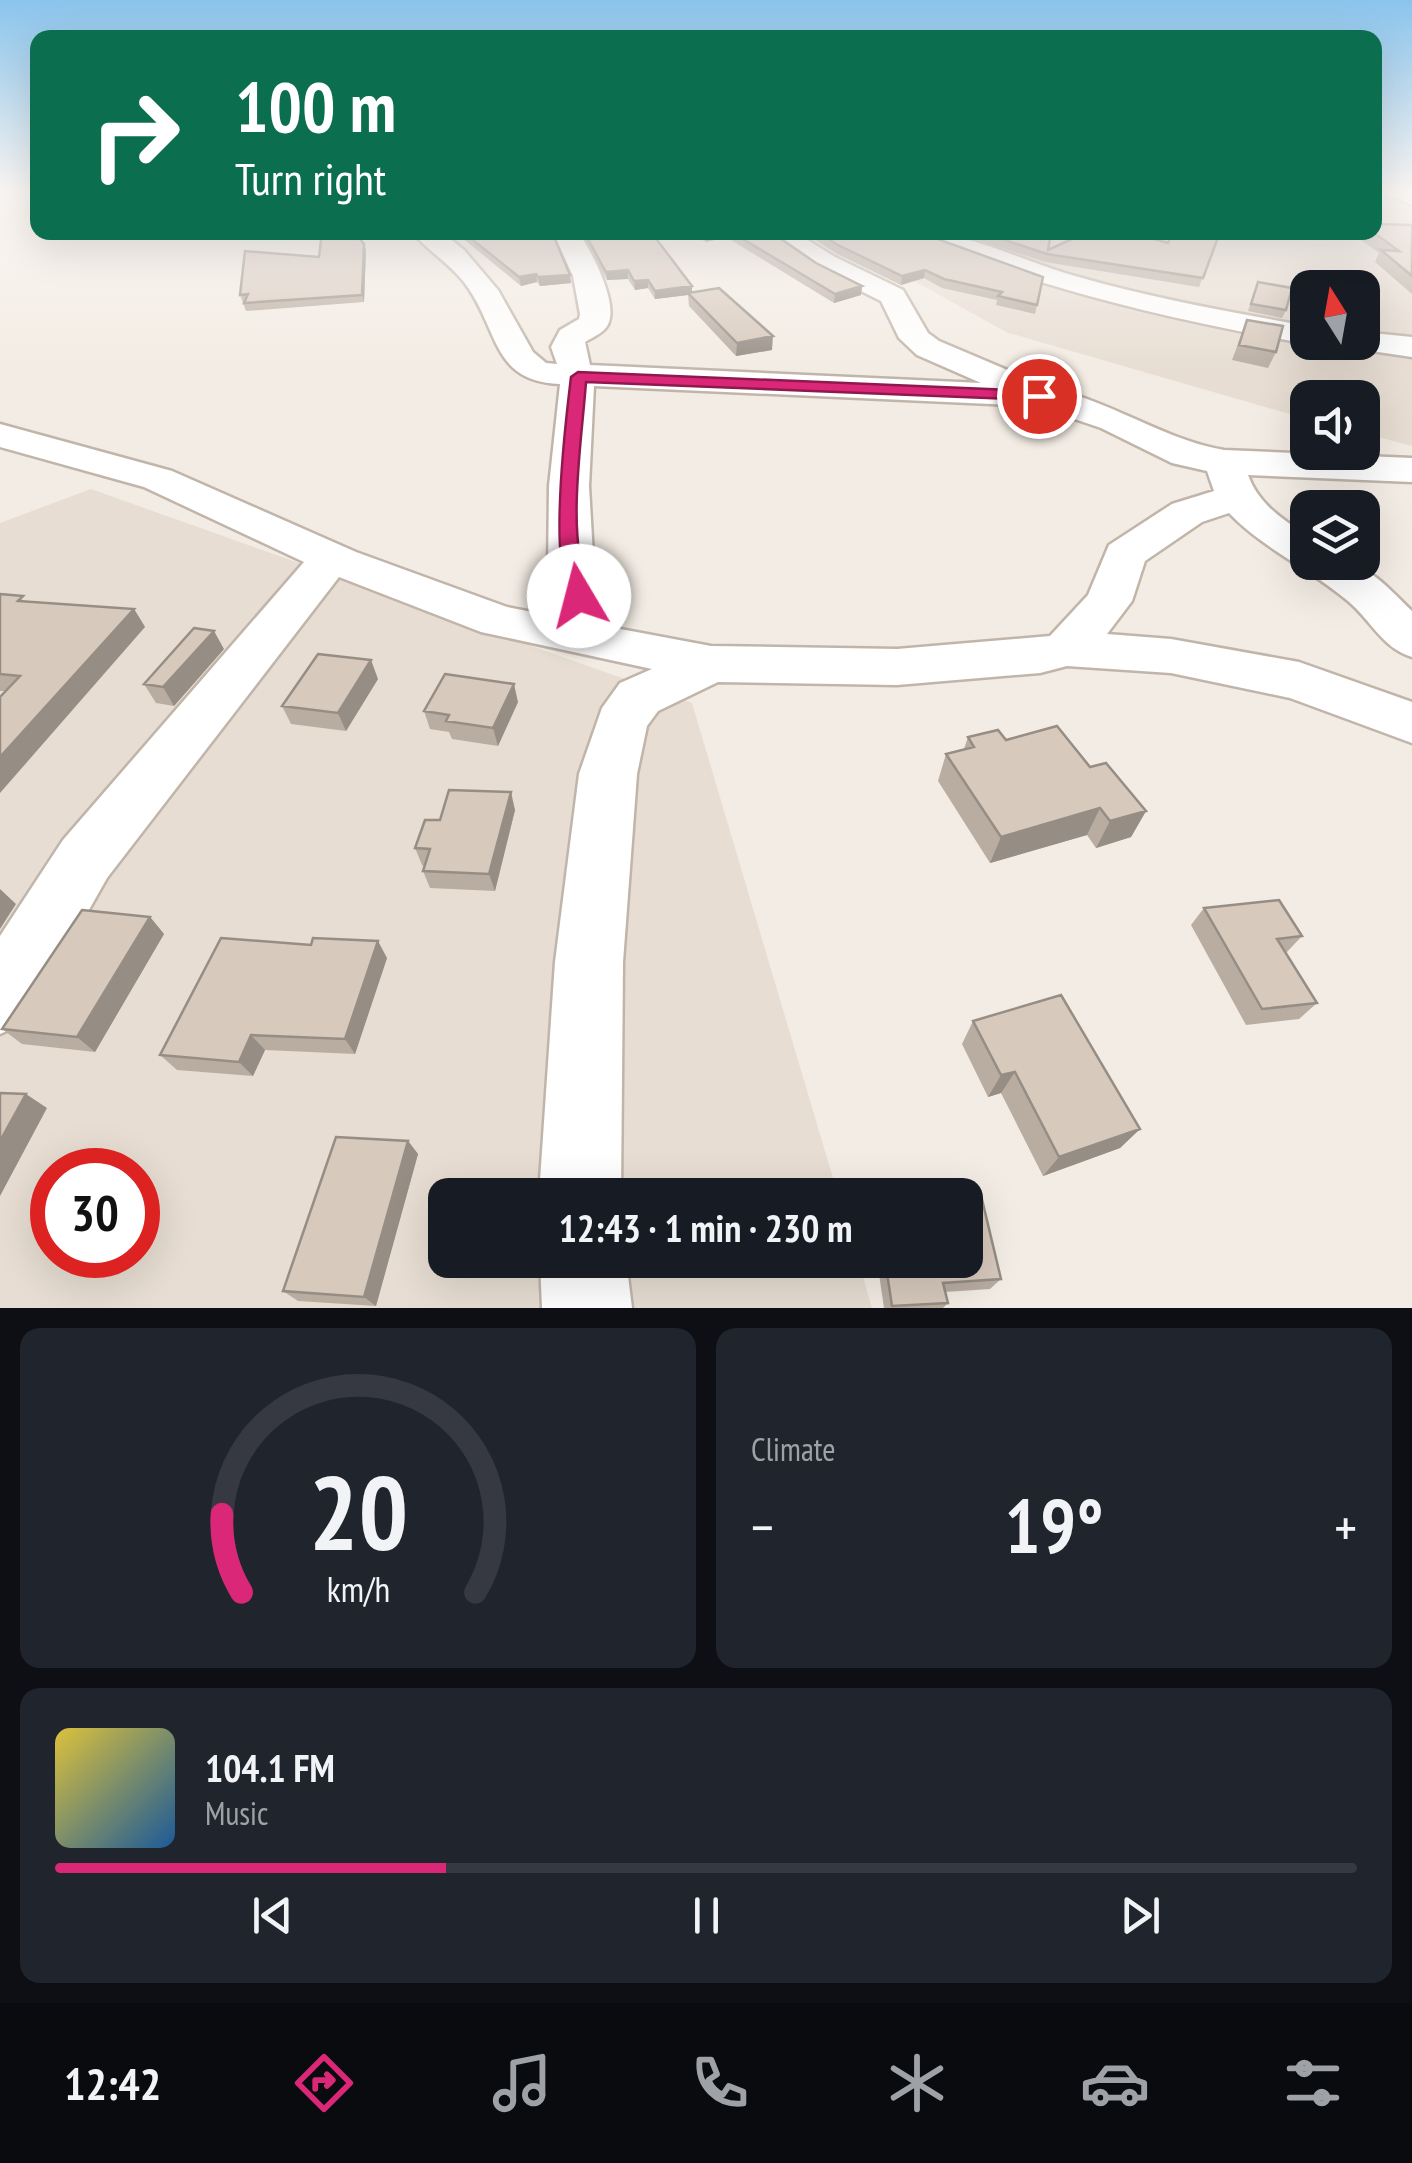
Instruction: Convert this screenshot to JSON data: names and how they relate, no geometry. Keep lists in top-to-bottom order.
{
  "north": "top",
  "page": {
    "turn": ["100 m", "Turn right"],
    "limit": "30",
    "trip": "12:43 · 1 min · 230 m",
    "tile": "Climate",
    "heat": ["−", "19°", "+"],
    "song": ["104.1 FM", "Music"],
    "tabs": "12:42",
    "gauge": ["20", "km/h"]
  }
}
